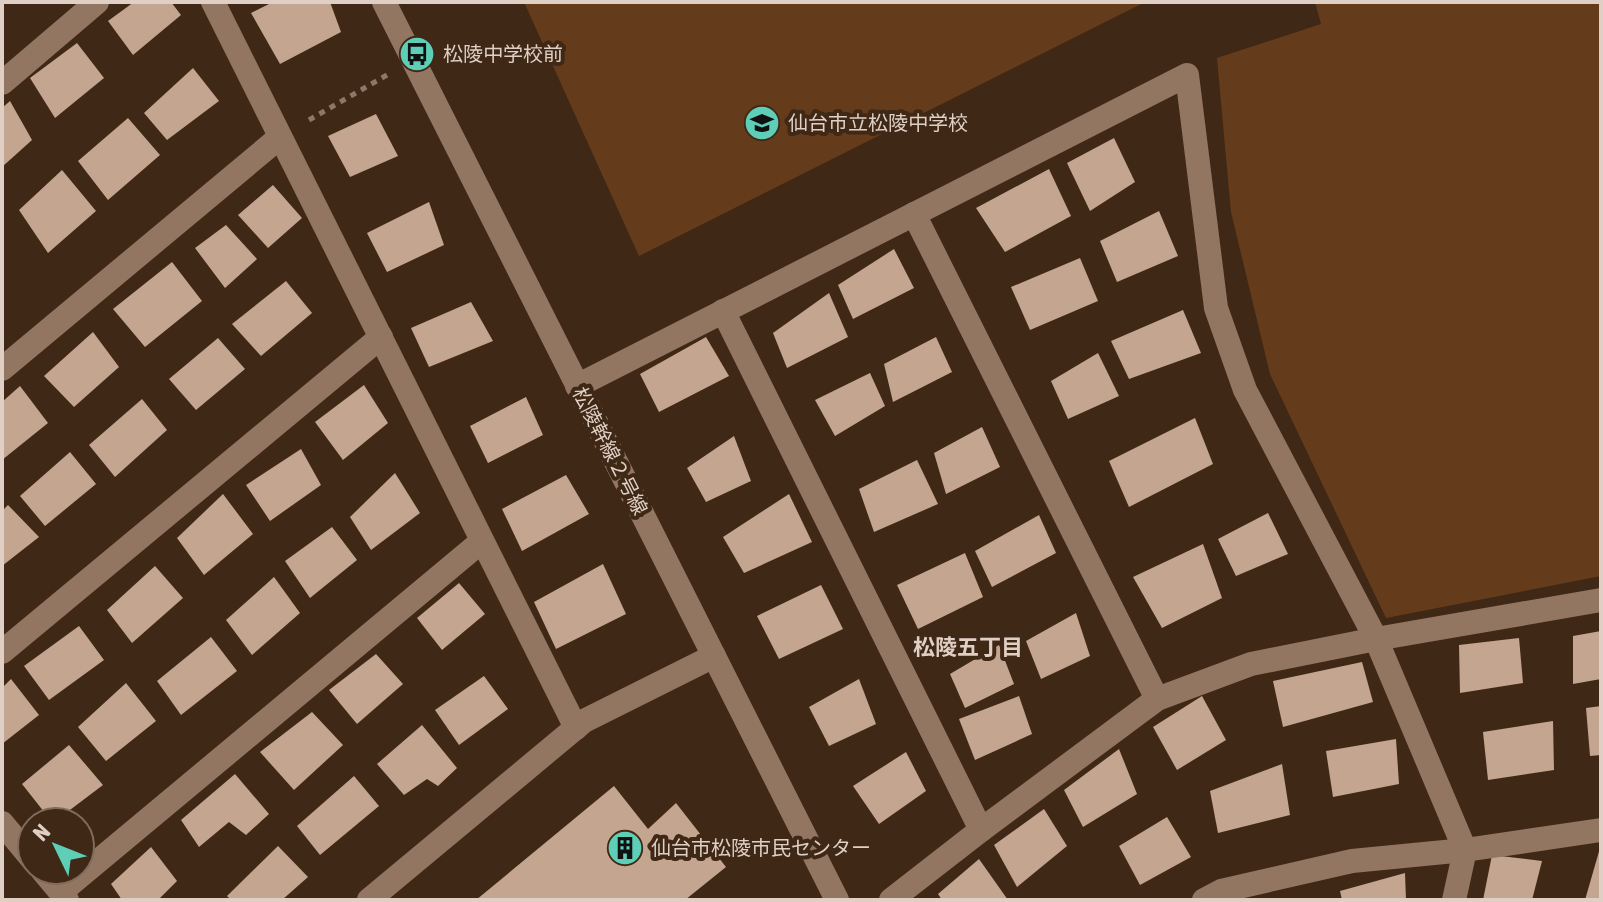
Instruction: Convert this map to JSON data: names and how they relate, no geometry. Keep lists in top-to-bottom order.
{
  "streets": {
    "street": ["松陵幹線２号線"]
  },
  "districts": ["松陵五丁目"],
  "places": {
    "bus stop": ["松陵中学校前"],
    "school or university": ["仙台市立松陵中学校"],
    "building": ["仙台市松陵市民センター"]
  },
  "north": "top left"
}
